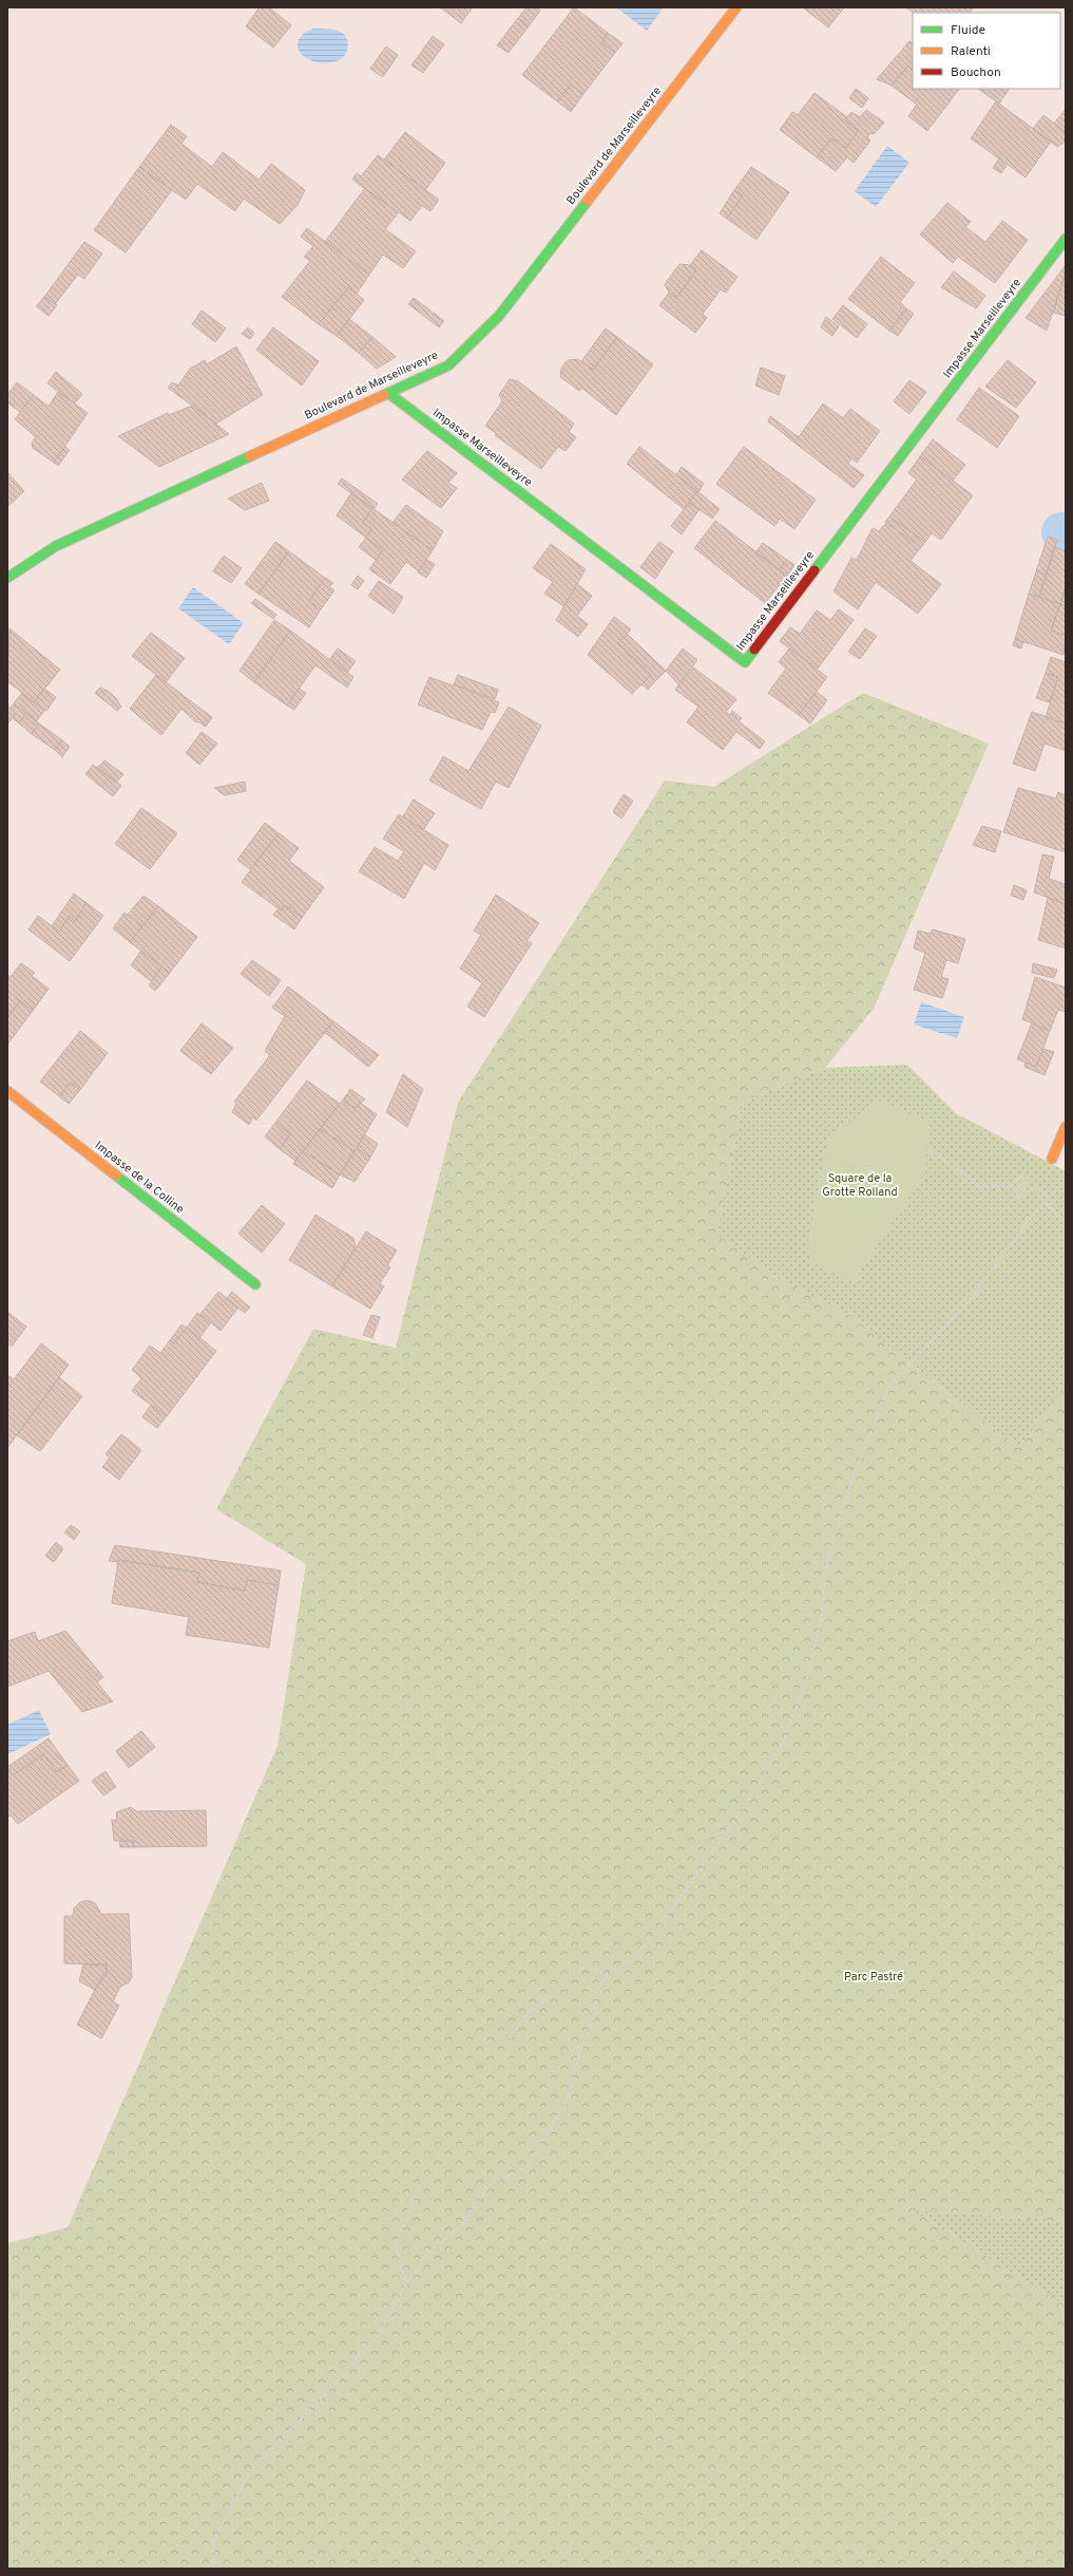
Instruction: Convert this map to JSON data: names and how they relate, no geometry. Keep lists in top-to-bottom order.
{
  "streets": {
    "street": ["Boulevard de Marseilleveyre", "Impasse Marseilleveyre", "Impasse de la Colline"]
  },
  "crossings": [
    ["Boulevard de Marseilleveyre", "Impasse Marseilleveyre"]
  ],
  "parks": ["Square de la Grotte Rolland", "Parc Pastré"],
  "legend": ["Fluide", "Ralenti", "Bouchon"]
}
